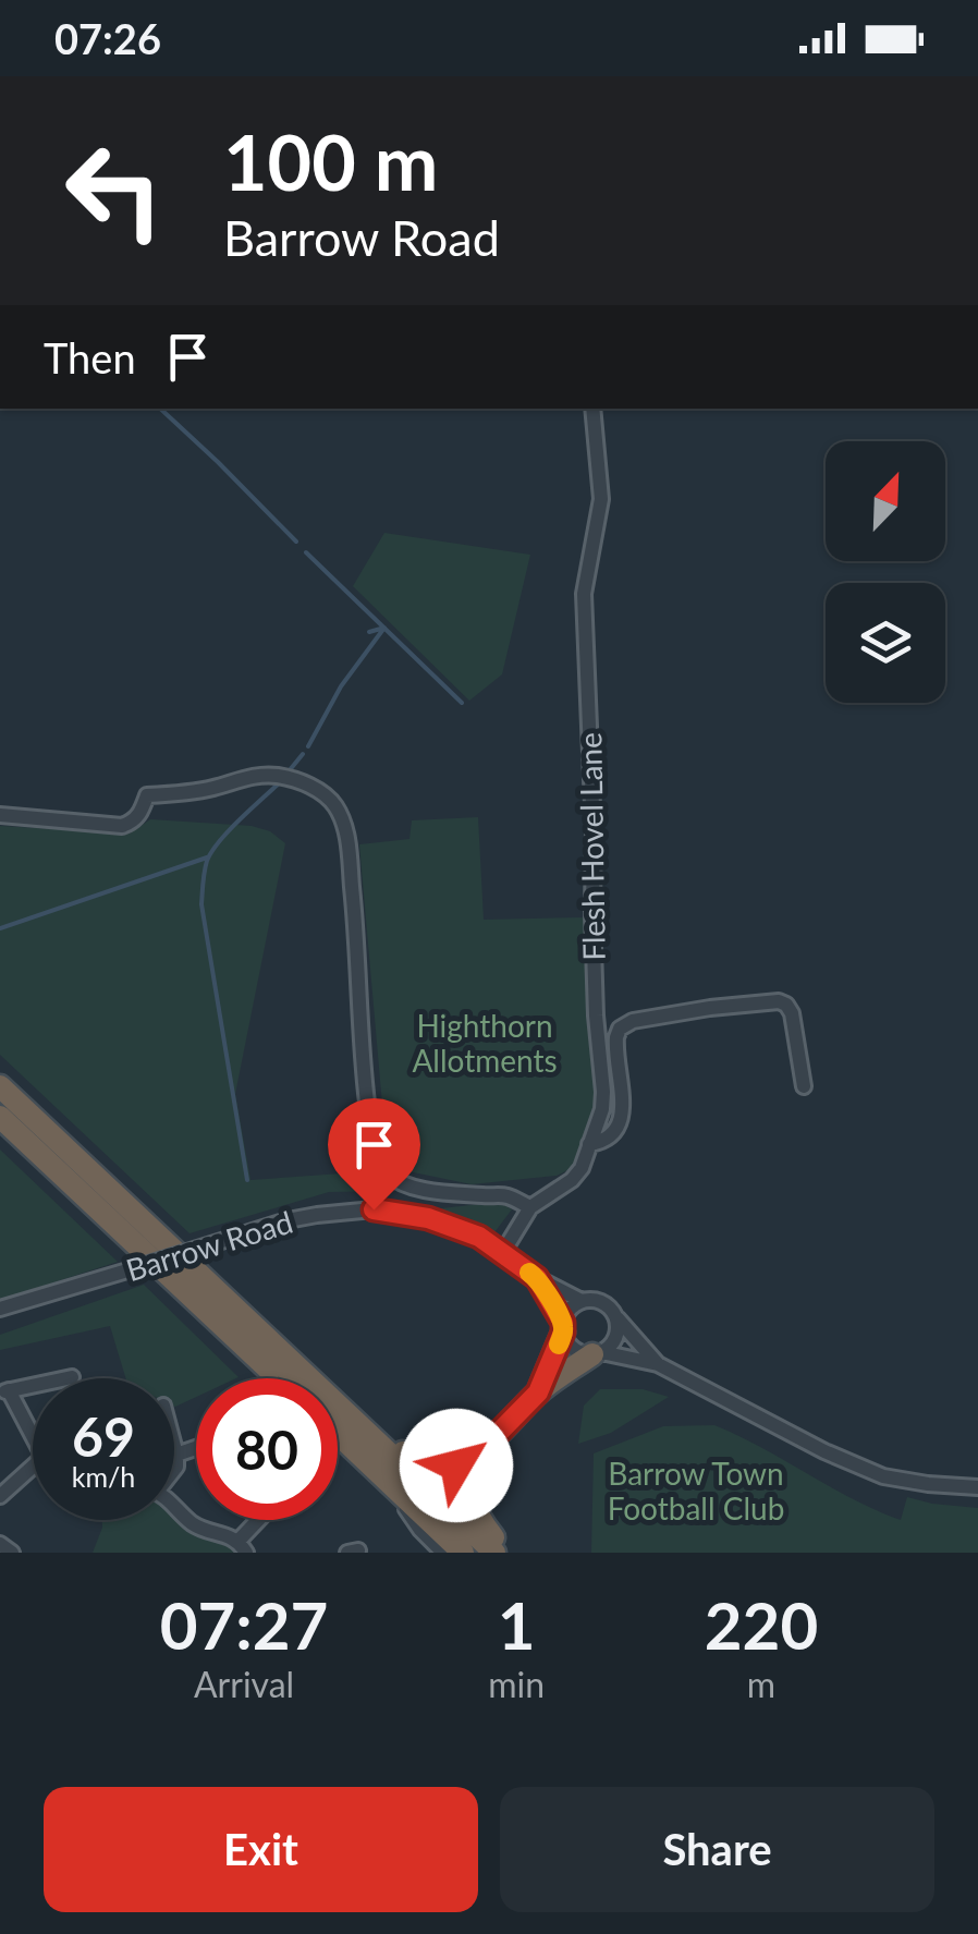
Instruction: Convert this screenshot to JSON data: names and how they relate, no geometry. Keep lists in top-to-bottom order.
{
  "streets": {
    "street": ["Flesh Hovel Lane", "Barrow Road"]
  },
  "crossings": [
    ["Flesh Hovel Lane", "Barrow Road"]
  ],
  "parks": ["Highthorn Allotments", "Barrow Town Football Club"],
  "north": "top right",
  "page": {
    "status": "07:26",
    "turn": ["100 m", "Barrow Road"],
    "then": "Then",
    "speed": "69 km/h",
    "limit": "80",
    "eta": [
      "07:27",
      "Arrival",
      "1",
      "min",
      "220",
      "m"
    ],
    "buttons": ["Exit", "Share"]
  }
}
